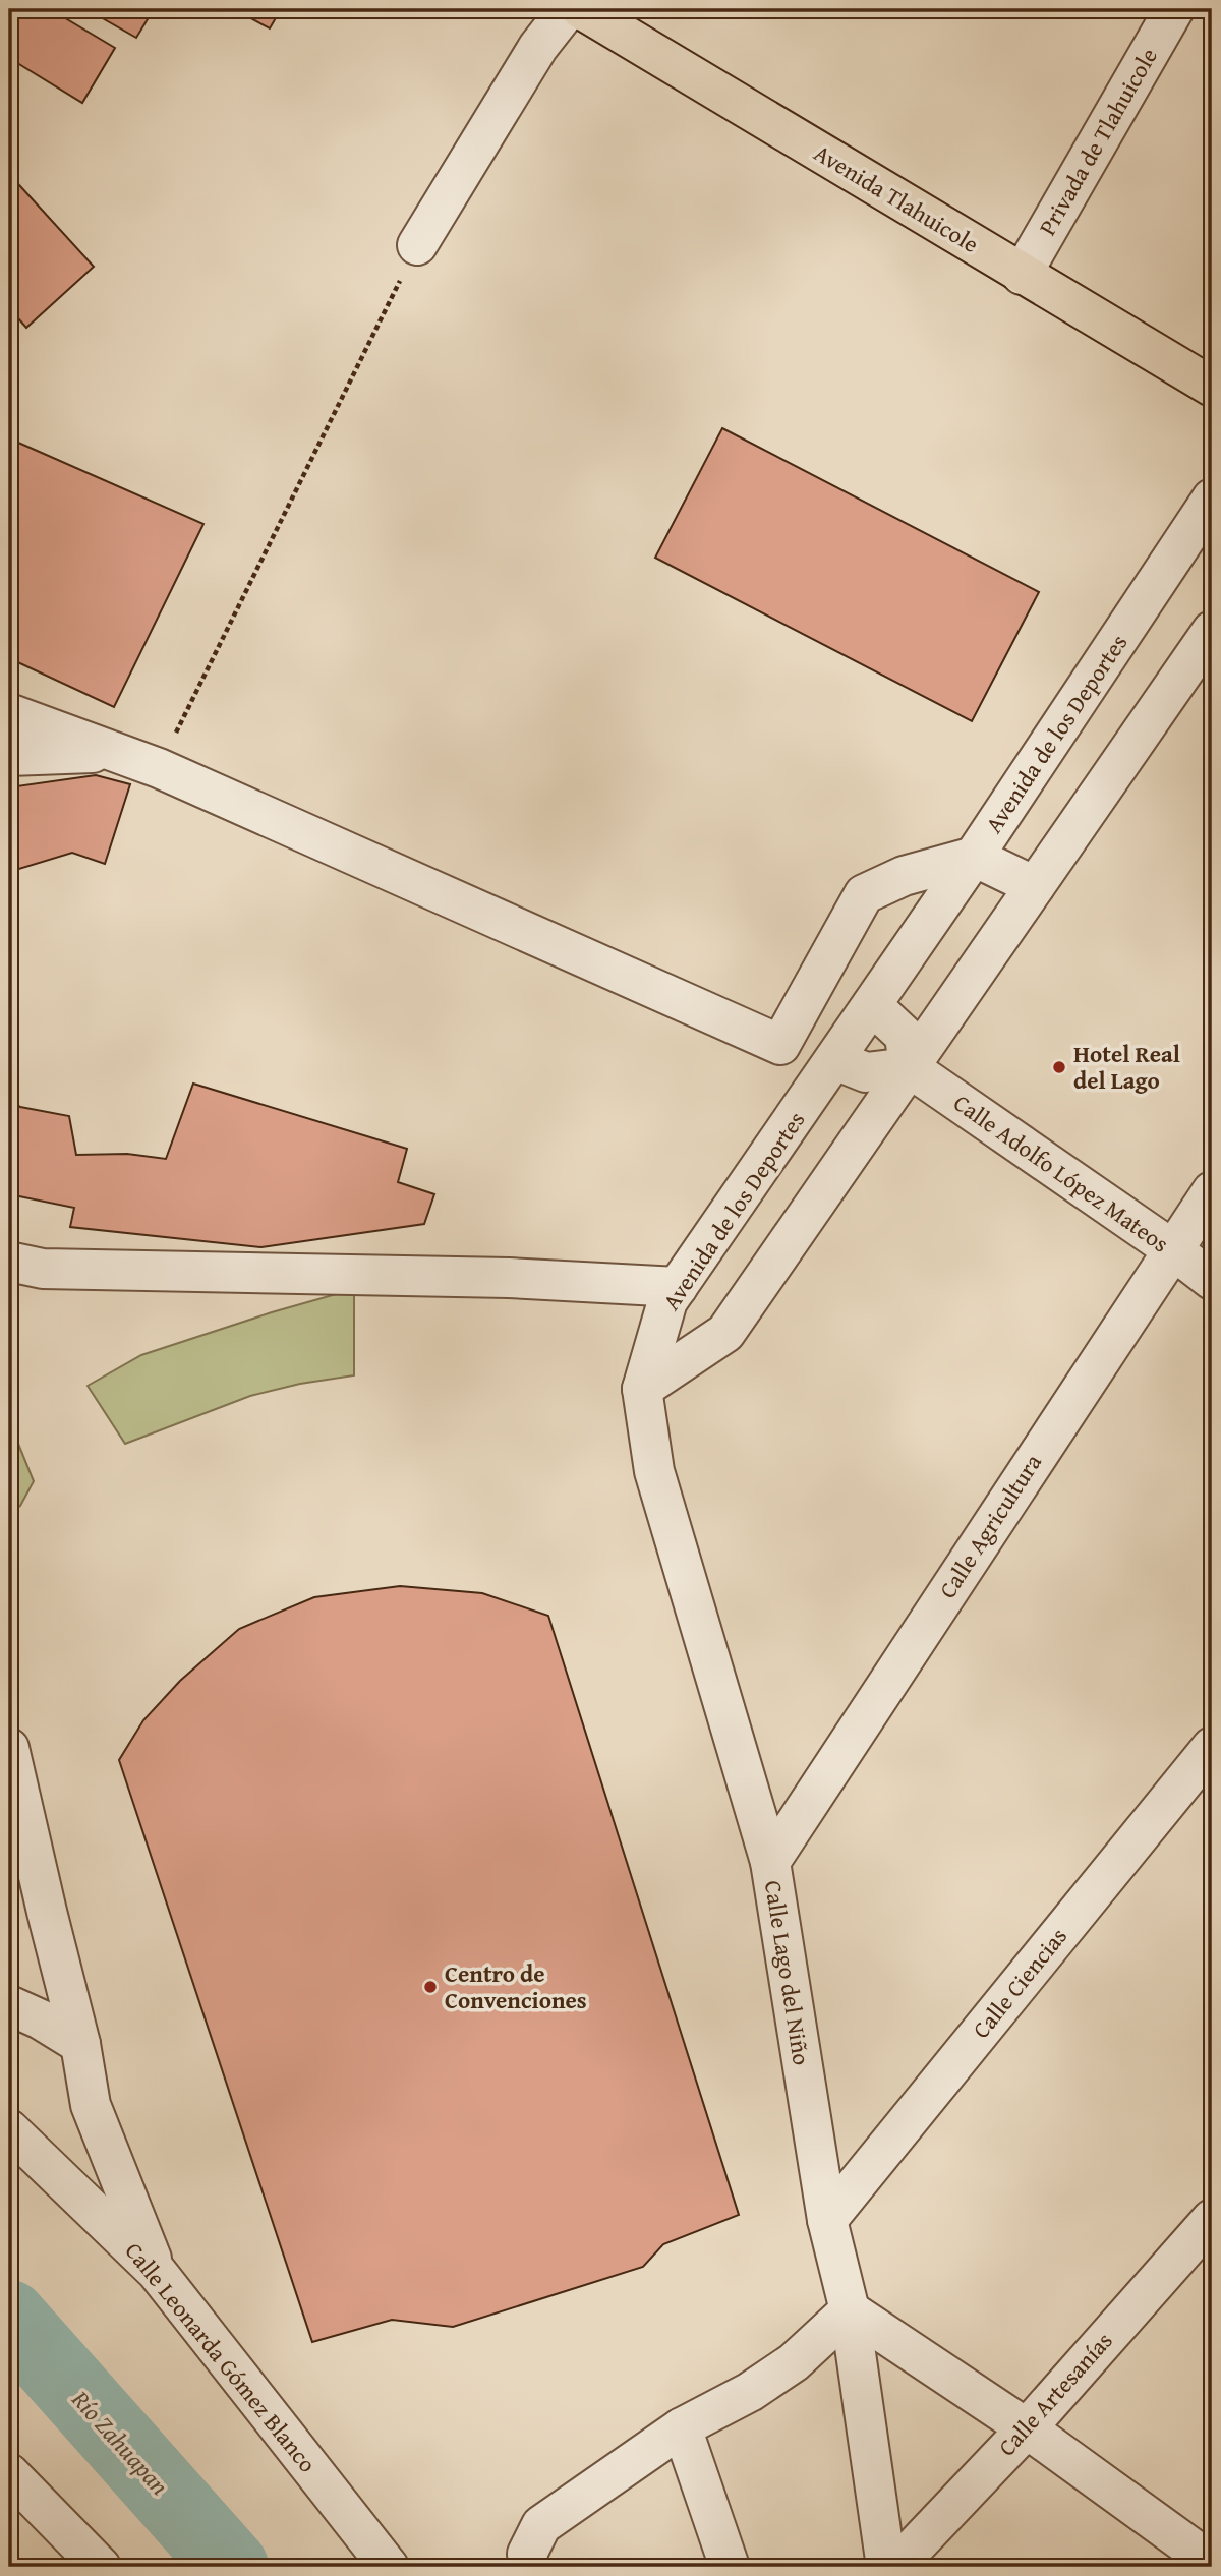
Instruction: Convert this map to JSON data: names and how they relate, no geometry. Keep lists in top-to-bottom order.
{
  "streets": {
    "main road": ["Avenida Tlahuicole"],
    "street": [
      "Privada de Tlahuicole",
      "Avenida de los Deportes",
      "Calle Adolfo López Mateos",
      "Calle Agricultura",
      "Calle Lago del Niño",
      "Calle Ciencias",
      "Calle Leonarda Gómez Blanco",
      "Calle Artesanías"
    ]
  },
  "crossings": [
    ["Privada de Tlahuicole", "Avenida Tlahuicole"],
    ["Avenida de los Deportes", "Calle Lago del Niño"],
    ["Calle Adolfo López Mateos", "Calle Agricultura"],
    ["Calle Agricultura", "Calle Lago del Niño"],
    ["Calle Lago del Niño", "Calle Ciencias"]
  ],
  "water": ["Río Zahuapan"],
  "places": ["Hotel Real del Lago", "Centro de Convenciones"]
}
